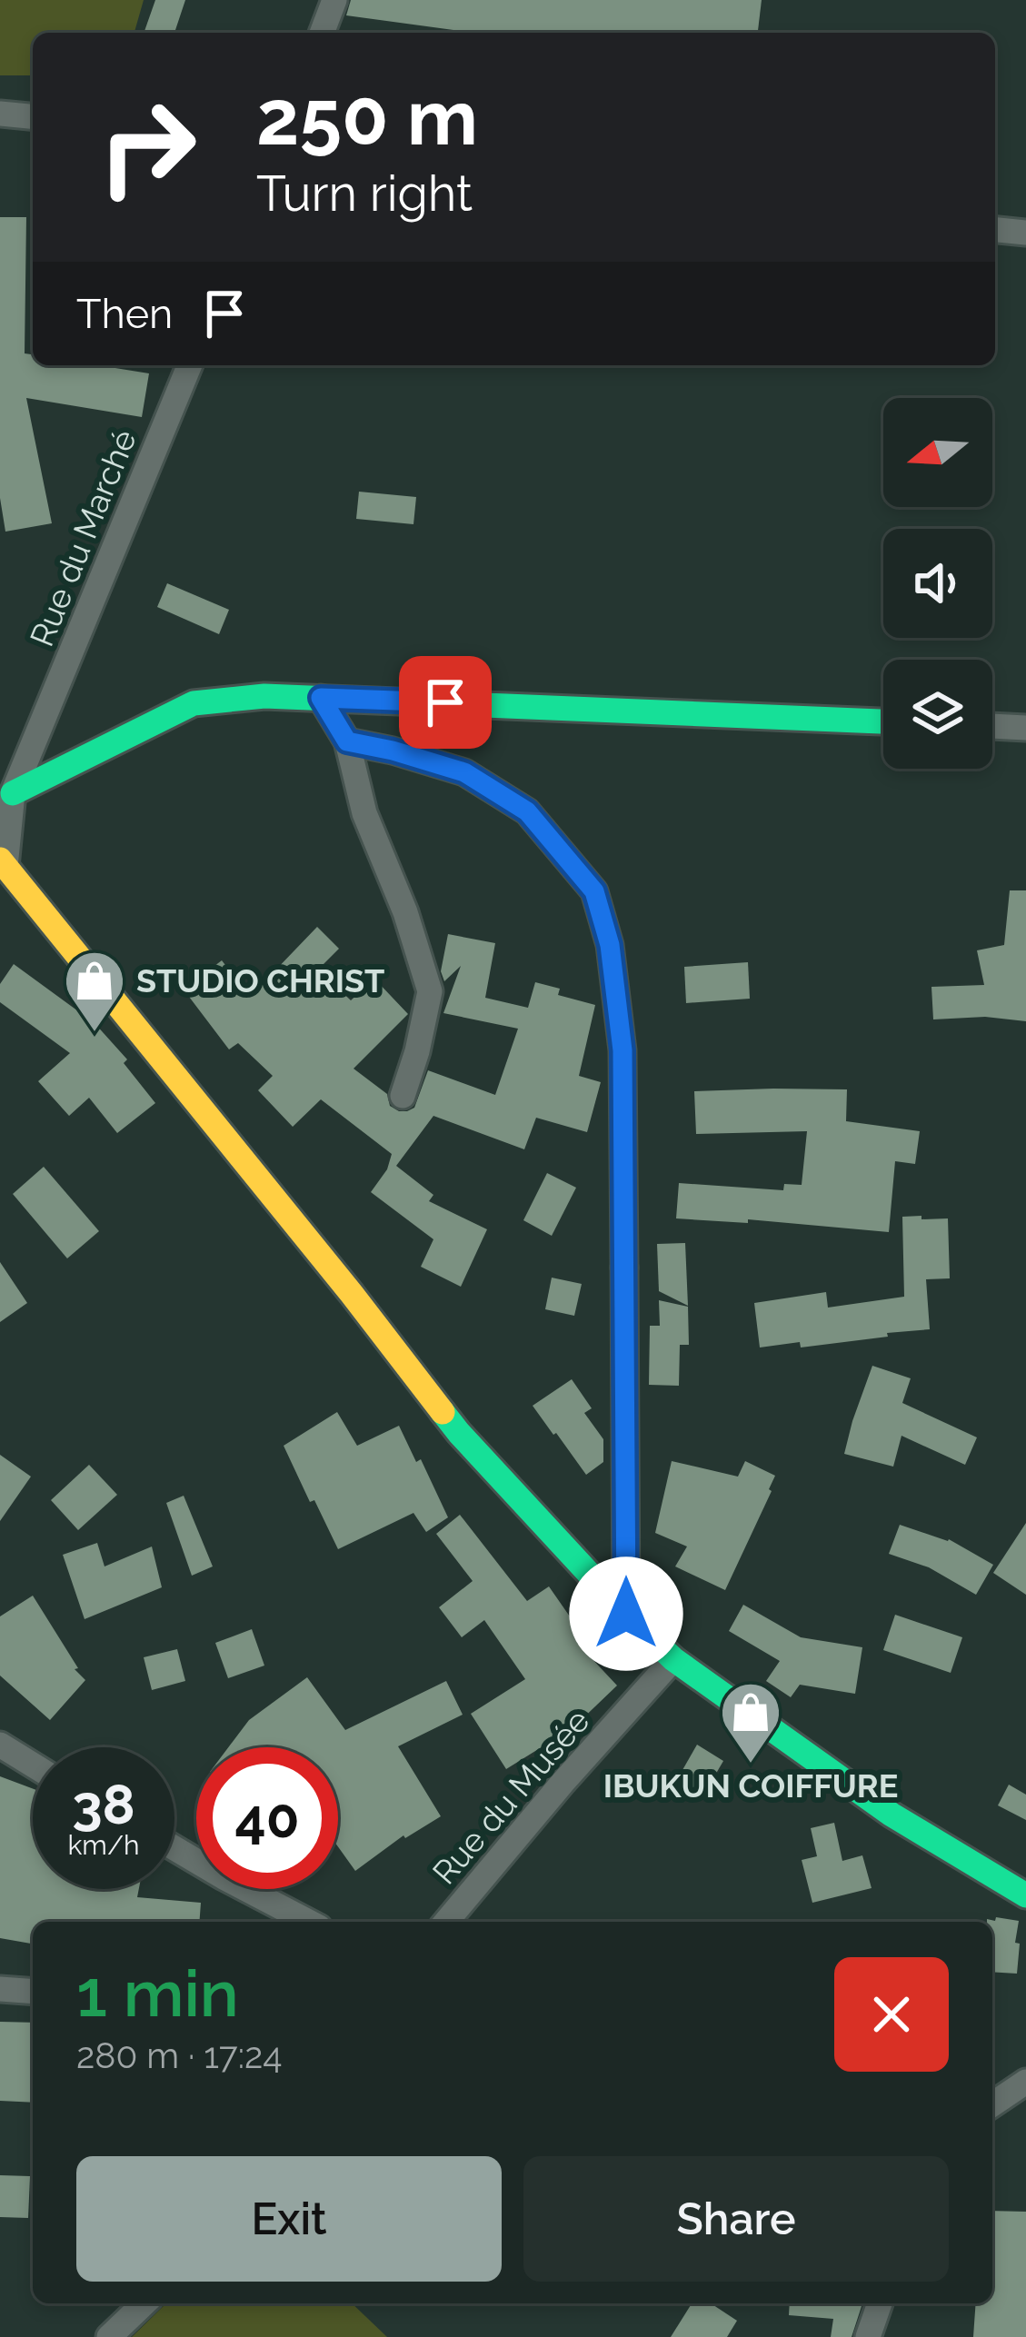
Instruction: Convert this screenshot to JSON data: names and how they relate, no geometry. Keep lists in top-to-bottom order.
{
  "streets": {
    "street": ["Rue du Marché", "Rue du Musée"]
  },
  "places": {
    "shop": ["STUDIO CHRIST", "IBUKUN COIFFURE"]
  },
  "north": "left",
  "page": {
    "turn": ["250 m", "Turn right"],
    "then": "Then",
    "speed": "38 km/h",
    "limit": "40",
    "heading": ["1 min", "280 m · 17:24"],
    "buttons": ["Exit", "Share"]
  }
}
